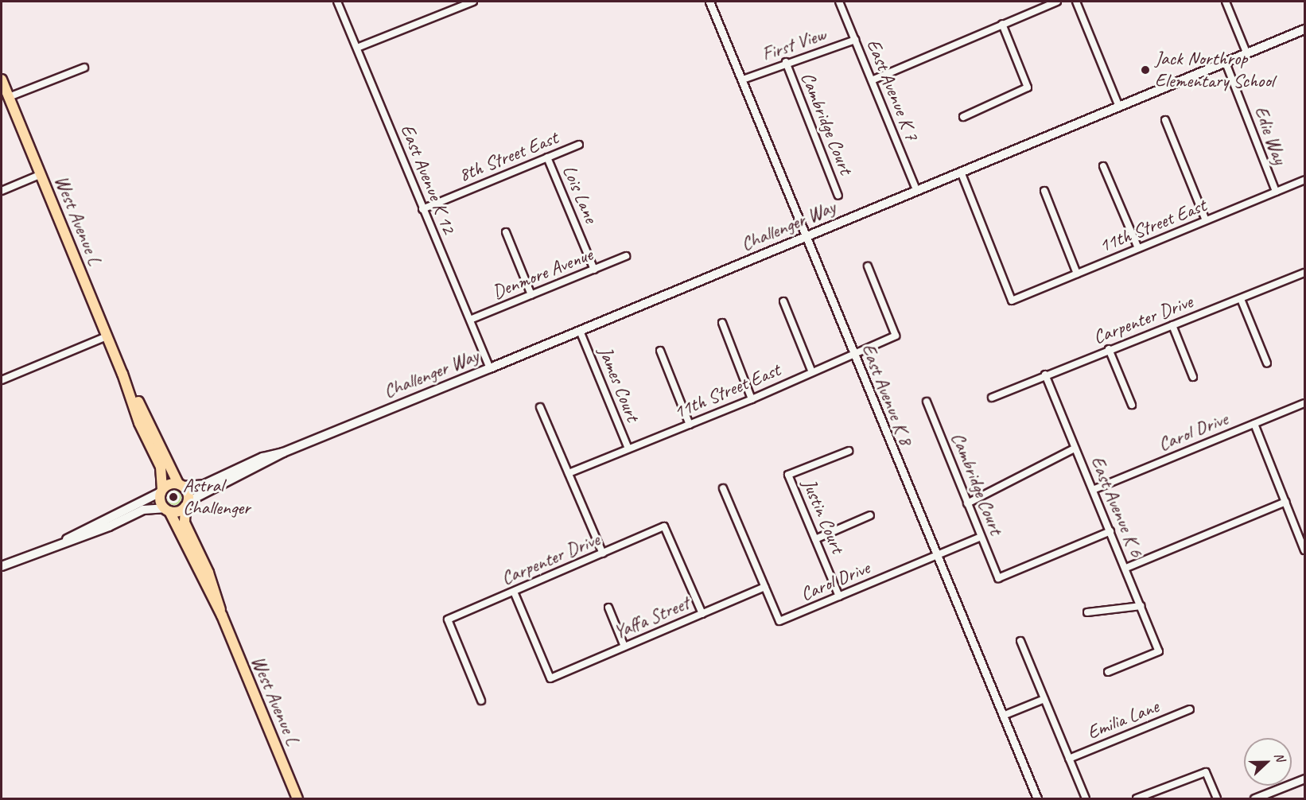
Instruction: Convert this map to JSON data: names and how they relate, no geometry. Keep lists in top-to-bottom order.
{
  "streets": {
    "main road": ["West Avenue L", "Challenger Way"],
    "street": [
      "First View",
      "East Avenue K 7",
      "Cambridge Court",
      "Edie Way",
      "8th Street East",
      "East Avenue K 12",
      "Lois Lane",
      "11th Street East",
      "Denmore Avenue",
      "Carpenter Drive",
      "James Court",
      "East Avenue K 8",
      "Carol Drive",
      "East Avenue K 6",
      "Justin Court",
      "Yaffa Street",
      "Emilia Lane"
    ]
  },
  "crossings": [
    ["First View", "East Avenue K 7"],
    ["First View", "Cambridge Court"],
    ["First View", "East Avenue K 8"],
    ["East Avenue K 7", "Challenger Way"],
    ["Cambridge Court", "Carol Drive"],
    ["Cambridge Court", "East Avenue K 6"],
    ["Edie Way", "Challenger Way"],
    ["Edie Way", "11th Street East"],
    ["8th Street East", "East Avenue K 12"],
    ["8th Street East", "Lois Lane"],
    ["East Avenue K 12", "Challenger Way"],
    ["East Avenue K 12", "Denmore Avenue"],
    ["Lois Lane", "Denmore Avenue"],
    ["West Avenue L", "Challenger Way"],
    ["Challenger Way", "11th Street East"],
    ["Challenger Way", "James Court"],
    ["Challenger Way", "East Avenue K 8"],
    ["11th Street East", "James Court"],
    ["11th Street East", "East Avenue K 8"],
    ["Carpenter Drive", "East Avenue K 6"],
    ["Carpenter Drive", "Yaffa Street"],
    ["East Avenue K 8", "Carol Drive"],
    ["Carol Drive", "East Avenue K 6"],
    ["Carol Drive", "Justin Court"],
    ["Carol Drive", "Yaffa Street"]
  ],
  "places": ["Jack Northrop Elementary School", "Astral Challenger"],
  "north": "right"
}
